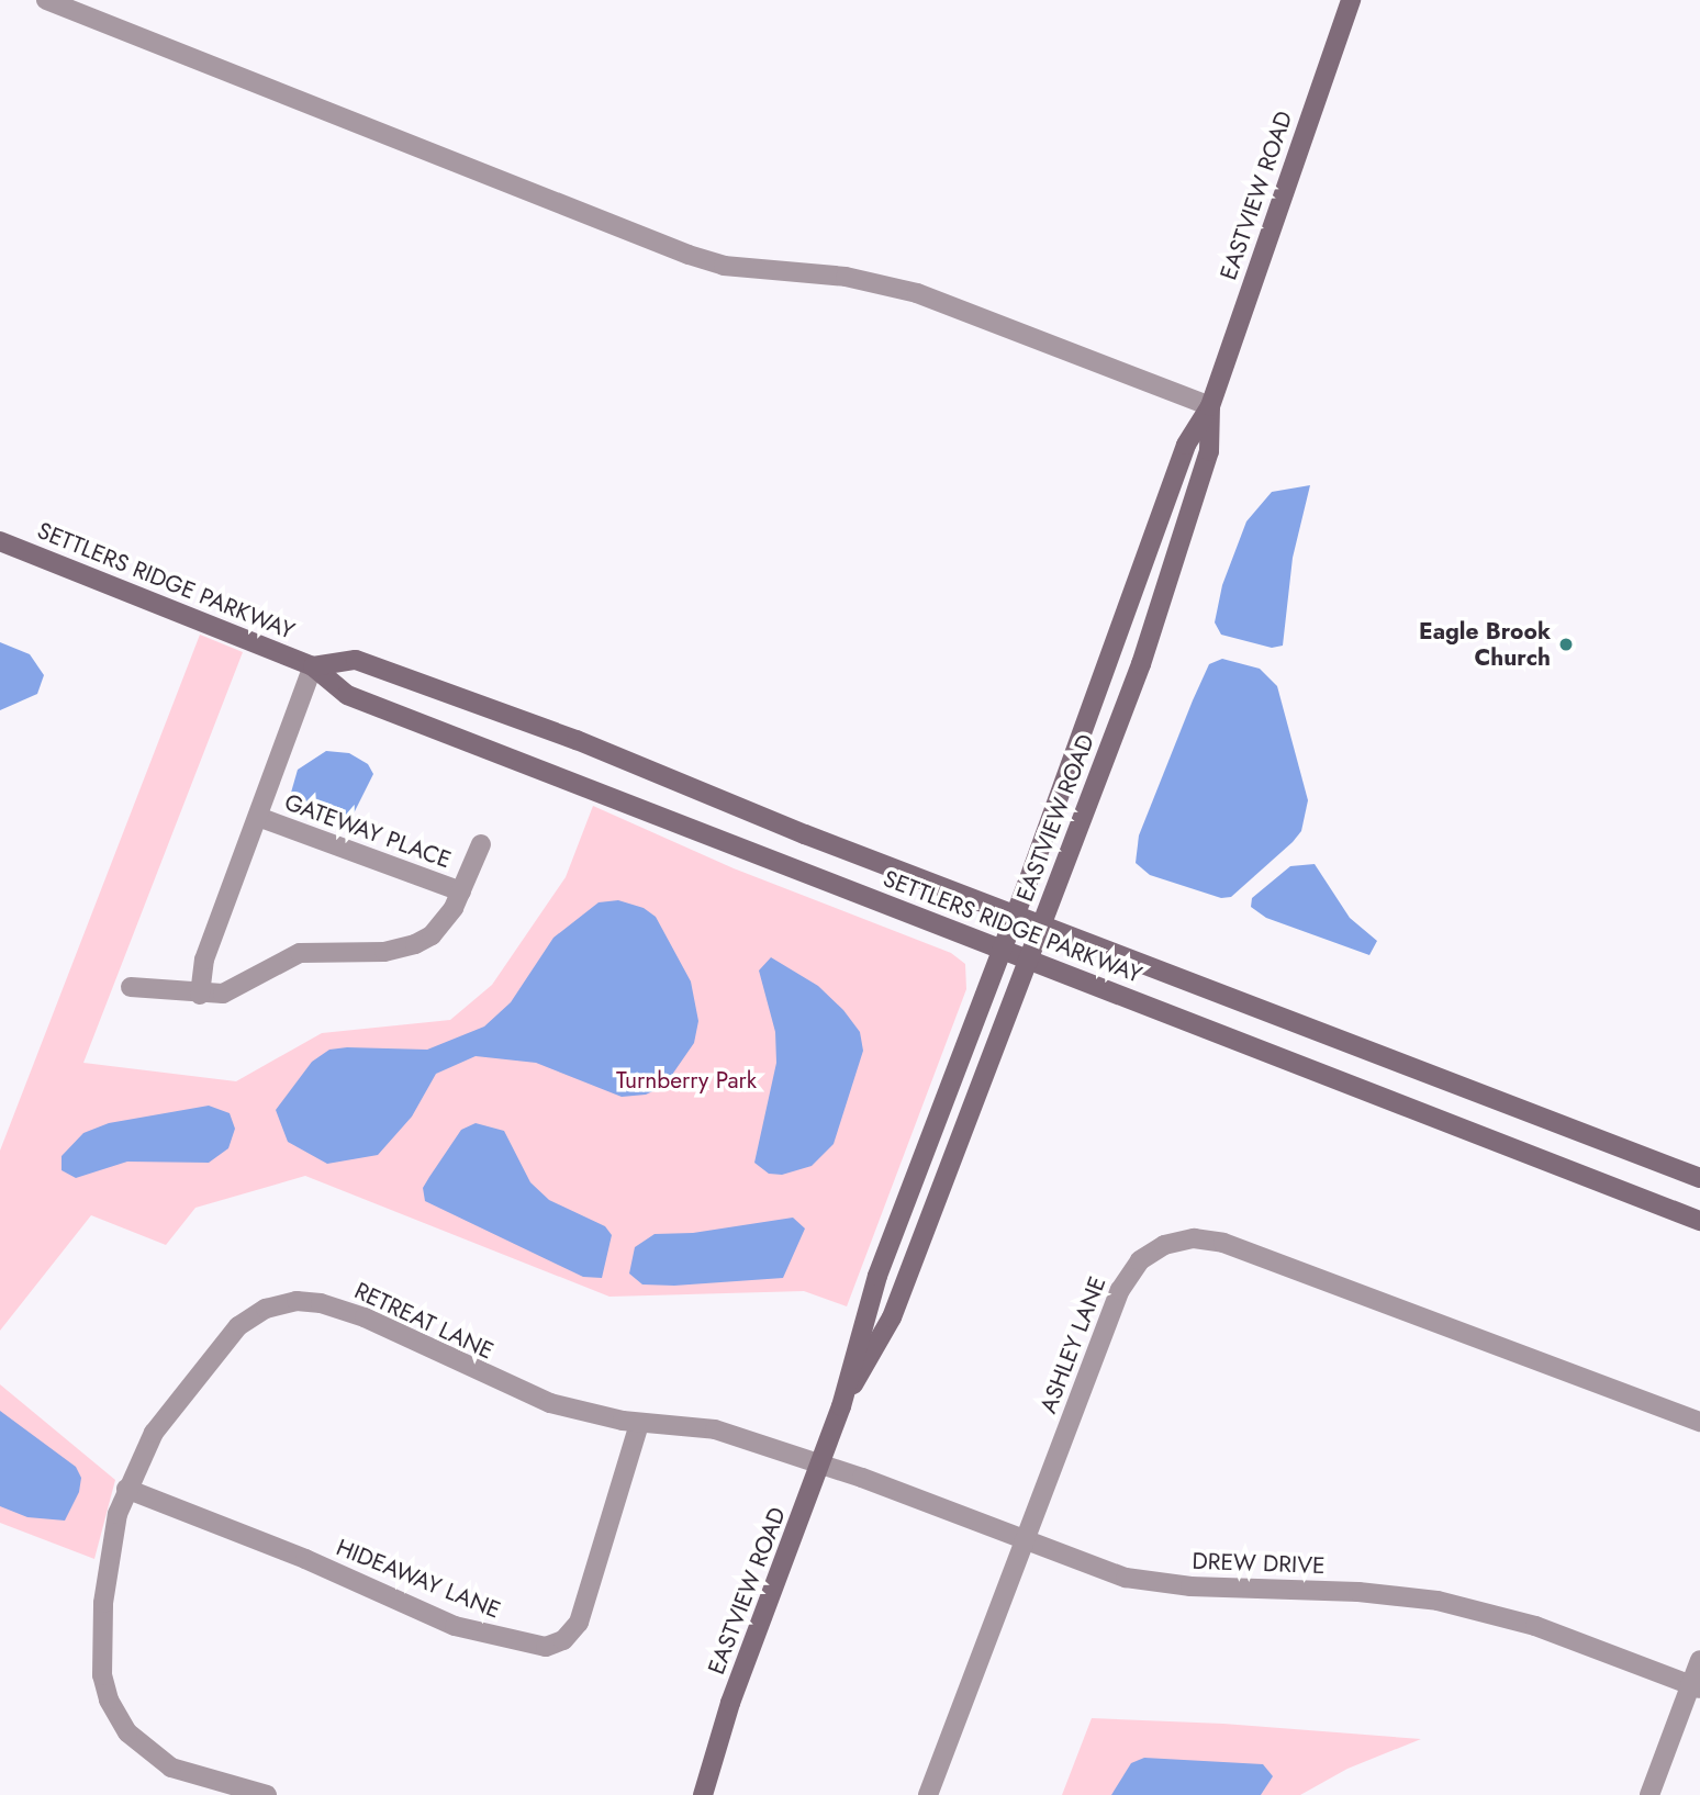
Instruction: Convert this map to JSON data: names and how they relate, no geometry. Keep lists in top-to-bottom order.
{
  "streets": {
    "street": [
      "EASTVIEW ROAD",
      "SETTLERS RIDGE PARKWAY",
      "GATEWAY PLACE",
      "RETREAT LANE",
      "ASHLEY LANE",
      "DREW DRIVE",
      "HIDEAWAY LANE"
    ]
  },
  "crossings": [
    ["EASTVIEW ROAD", "SETTLERS RIDGE PARKWAY"],
    ["EASTVIEW ROAD", "RETREAT LANE"],
    ["EASTVIEW ROAD", "DREW DRIVE"],
    ["SETTLERS RIDGE PARKWAY", "GATEWAY PLACE"],
    ["RETREAT LANE", "DREW DRIVE"],
    ["RETREAT LANE", "HIDEAWAY LANE"],
    ["ASHLEY LANE", "DREW DRIVE"]
  ],
  "parks": ["Turnberry Park"],
  "places": ["Eagle Brook Church"]
}
